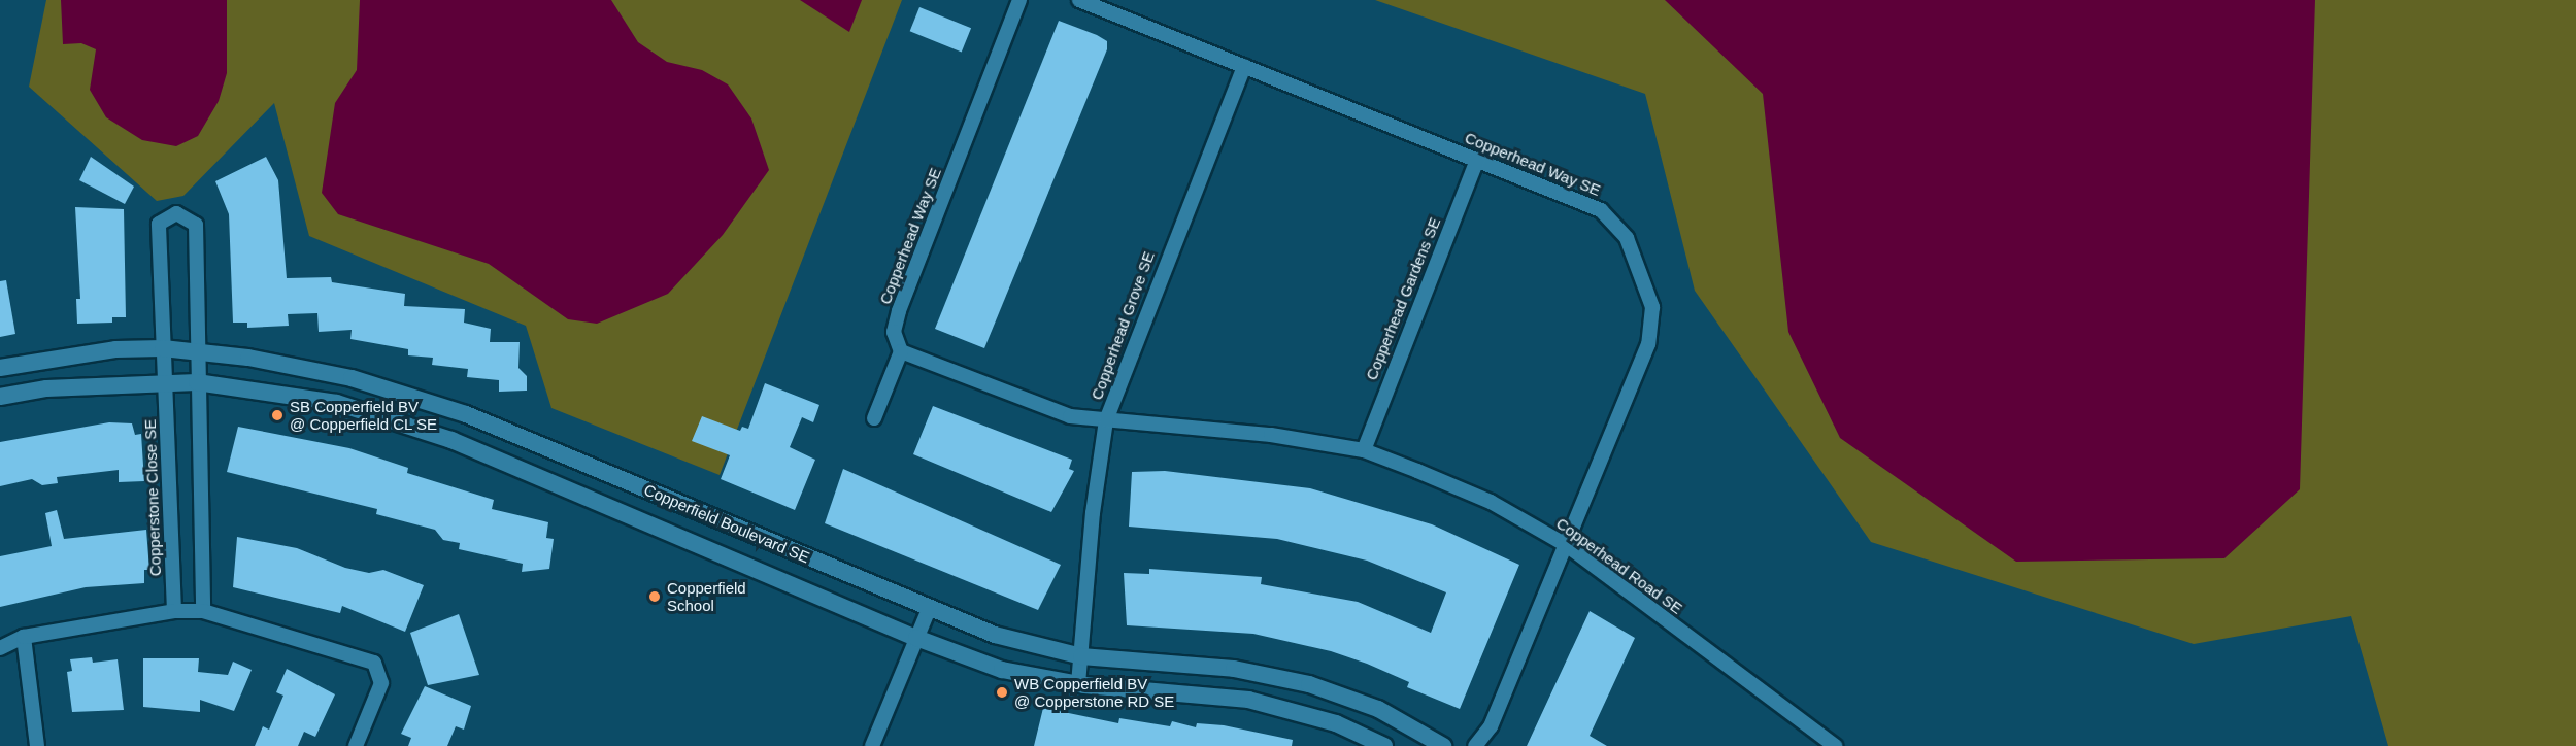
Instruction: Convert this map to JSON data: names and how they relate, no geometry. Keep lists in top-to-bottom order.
{
  "streets": {
    "street": [
      "Copperhead Way SE",
      "Copperhead Gardens SE",
      "Copperhead Grove SE",
      "Copperstone Close SE",
      "Copperfield Boulevard SE",
      "Copperhead Road SE"
    ]
  },
  "crossings": [
    ["Copperhead Way SE", "Copperhead Gardens SE"],
    ["Copperhead Way SE", "Copperhead Grove SE"],
    ["Copperhead Way SE", "Copperhead Road SE"],
    ["Copperhead Gardens SE", "Copperhead Road SE"],
    ["Copperhead Grove SE", "Copperfield Boulevard SE"],
    ["Copperhead Grove SE", "Copperhead Road SE"],
    ["Copperstone Close SE", "Copperfield Boulevard SE"]
  ],
  "places": ["SB Copperfield BV @ Copperfield CL SE", "Copperfield School", "WB Copperfield BV @ Copperstone RD SE"]
}
